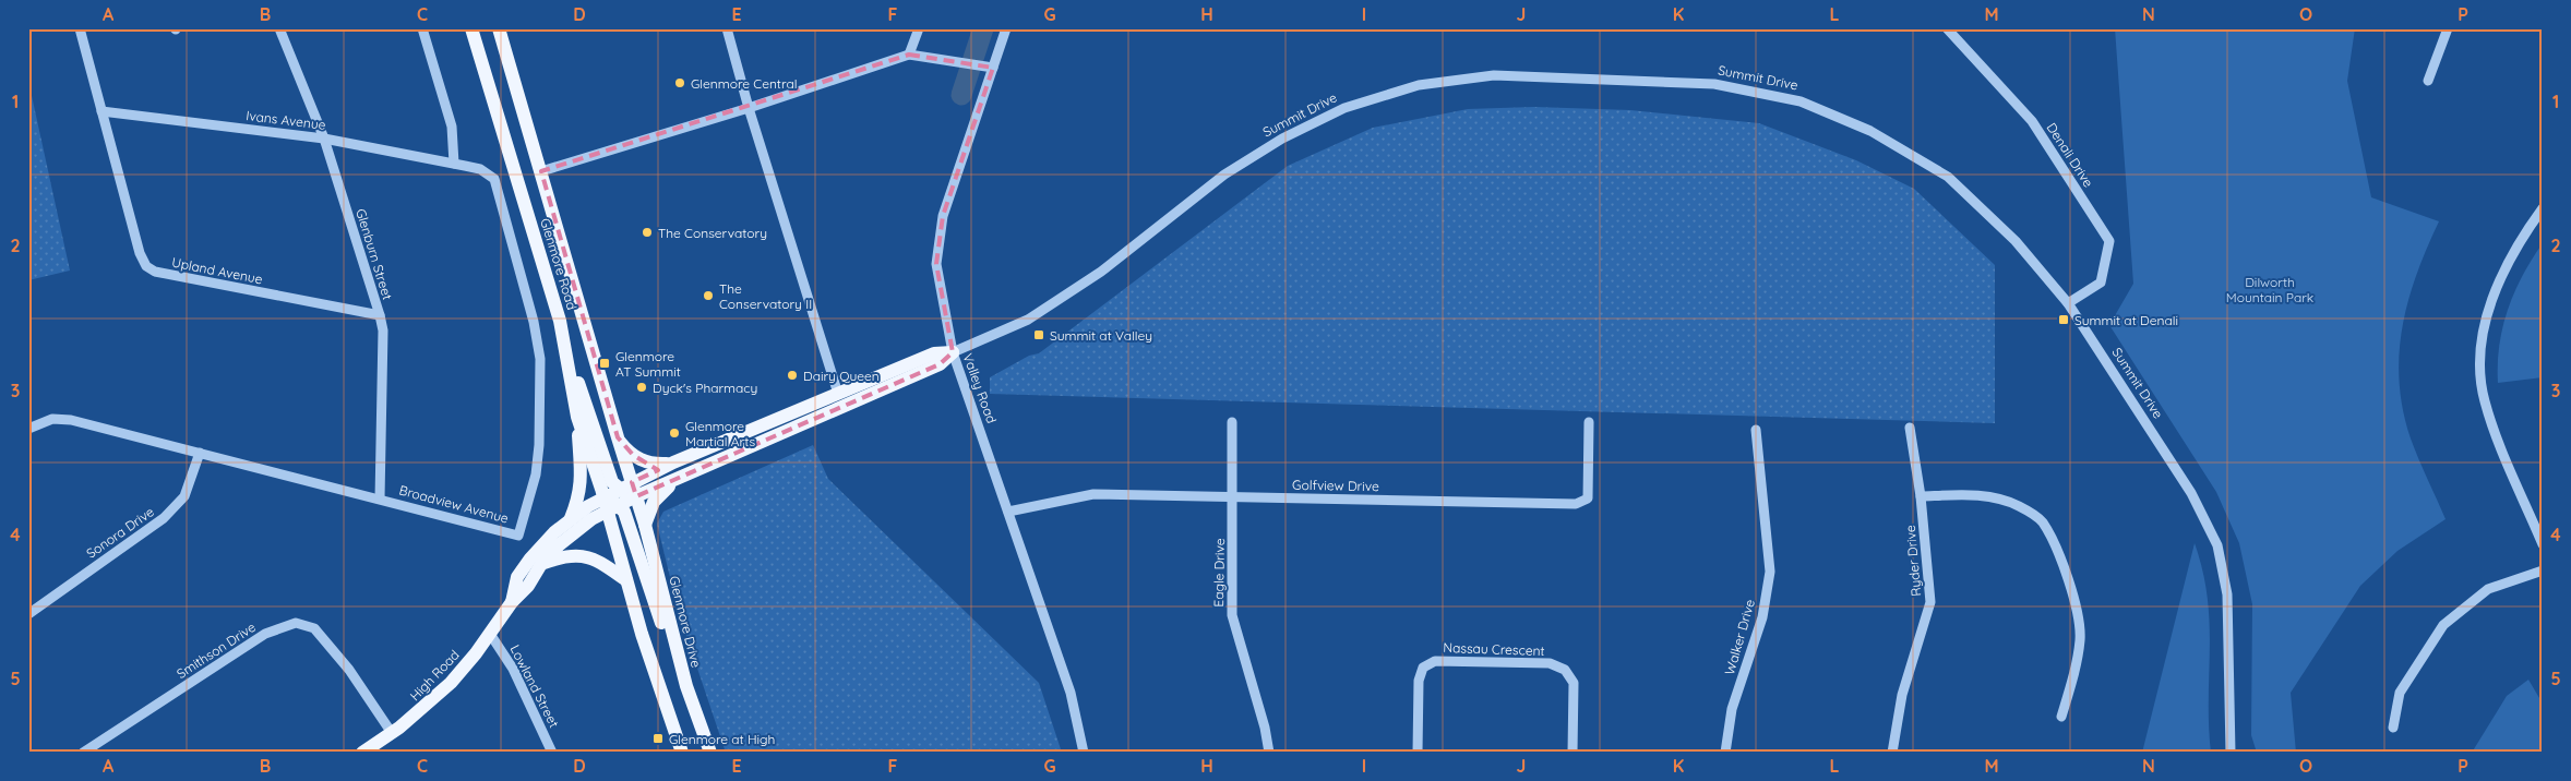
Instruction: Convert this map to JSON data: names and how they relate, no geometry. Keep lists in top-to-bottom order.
{
  "streets": {
    "main road": [
      "Summit Drive",
      "Glenmore Road",
      "Glenmore Drive",
      "High Road"
    ],
    "street": [
      "Ivans Avenue",
      "Denali Drive",
      "Glenburn Street",
      "Upland Avenue",
      "Valley Road",
      "Golfview Drive",
      "Broadview Avenue",
      "Sonora Drive",
      "Ryder Drive",
      "Eagle Drive",
      "Walker Drive",
      "Nassau Crescent",
      "Smithson Drive",
      "Lowland Street"
    ]
  },
  "crossings": [
    ["Summit Drive", "Denali Drive"],
    ["Summit Drive", "Glenmore Road"],
    ["Summit Drive", "Valley Road"],
    ["Summit Drive", "Glenmore Drive"],
    ["Summit Drive", "High Road"],
    ["Ivans Avenue", "Glenburn Street"],
    ["Ivans Avenue", "Upland Avenue"],
    ["Ivans Avenue", "Broadview Avenue"],
    ["Glenburn Street", "Upland Avenue"],
    ["Glenburn Street", "Broadview Avenue"],
    ["Glenmore Road", "Glenmore Drive"],
    ["Glenmore Road", "High Road"],
    ["Valley Road", "Golfview Drive"],
    ["Golfview Drive", "Eagle Drive"],
    ["Broadview Avenue", "Sonora Drive"],
    ["Smithson Drive", "High Road"],
    ["High Road", "Lowland Street"]
  ],
  "parks": ["Dilworth Mountain Park"],
  "places": {
    "other": [
      "Glenmore Central",
      "The Conservatory",
      "The Conservatory II",
      "Dairy Queen",
      "Dyck's Pharmacy",
      "Glenmore Martial Arts"
    ],
    "transit": [
      "Summit at Denali",
      "Summit at Valley",
      "Glenmore AT Summit",
      "Glenmore at High"
    ]
  },
  "grid": {
    "columns": [
      "A",
      "B",
      "C",
      "D",
      "E",
      "F",
      "G",
      "H",
      "I",
      "J",
      "K",
      "L",
      "M",
      "N",
      "O",
      "P"
    ],
    "rows": [
      "1",
      "2",
      "3",
      "4",
      "5"
    ]
  }
}
